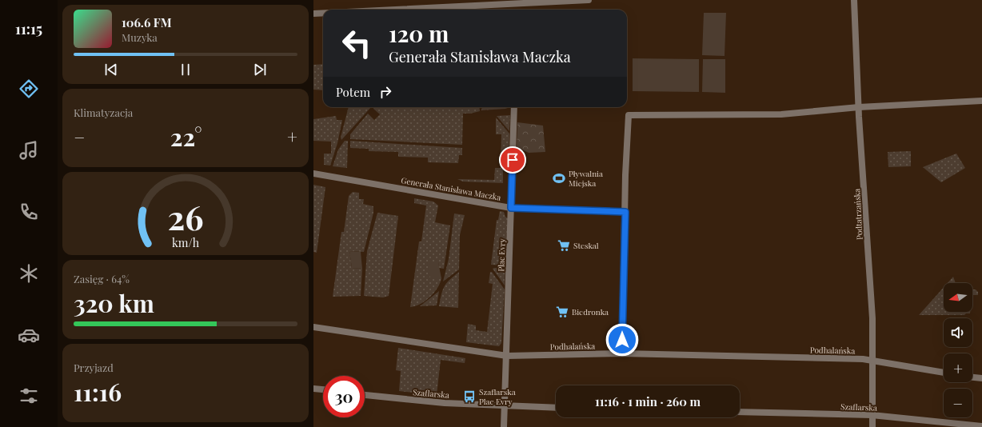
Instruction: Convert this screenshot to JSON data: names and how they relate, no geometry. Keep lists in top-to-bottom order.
{
  "streets": {
    "street": [
      "Generała Stanisława Maczka",
      "Podtatrzańska",
      "Plac Evry",
      "Podhalańska",
      "Szaflarska"
    ]
  },
  "crossings": [
    ["Generała Stanisława Maczka", "Plac Evry"],
    ["Podtatrzańska", "Podhalańska"],
    ["Podtatrzańska", "Szaflarska"],
    ["Plac Evry", "Podhalańska"],
    ["Plac Evry", "Szaflarska"]
  ],
  "places": {
    "sports": ["Pływalnia Miejska"],
    "supermarket": ["Steskal", "Biedronka"],
    "bus stop": ["Szaflarska Plac Evry"]
  },
  "north": "left",
  "page": {
    "tabs": "11:15",
    "song": ["106.6 FM", "Muzyka"],
    "turn": ["120 m", "Generała Stanisława Maczka"],
    "then": "Potem",
    "tile": [
      "Klimatyzacja",
      ["Zasięg · 64%", "320 km"],
      ["Przyjazd", "11:16"]
    ],
    "heat": ["−", "22°", "+"],
    "map_buttons": ["+", "−"],
    "limit": "30",
    "trip": "11:16 · 1 min · 260 m",
    "gauge": ["26", "km/h"]
  }
}
